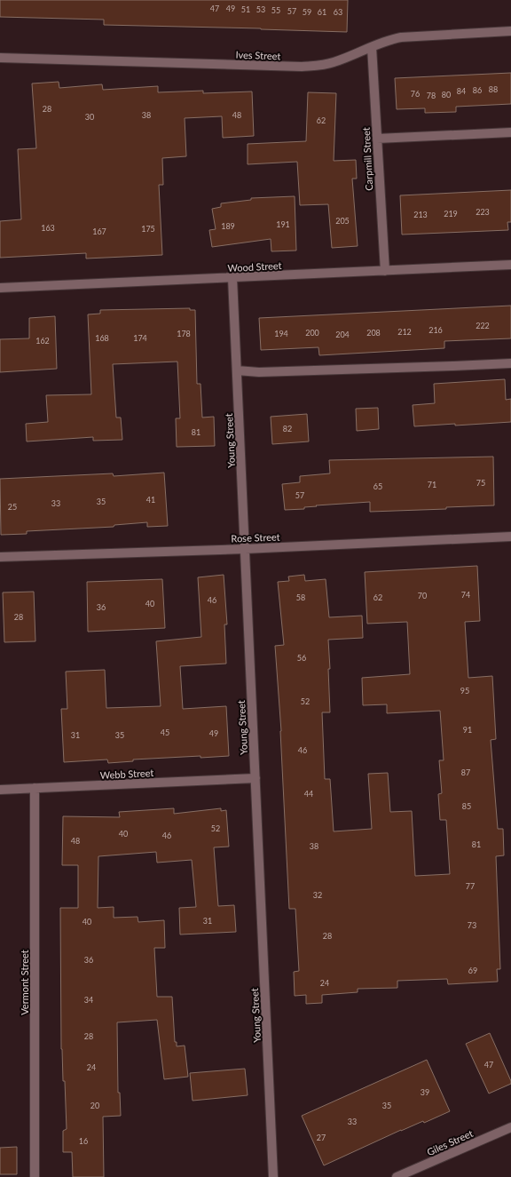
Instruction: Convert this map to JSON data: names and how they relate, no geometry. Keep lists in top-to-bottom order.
{
  "streets": {
    "street": [
      "Ives Street",
      "Carpmill Street",
      "Wood Street",
      "Young Street",
      "Rose Street",
      "Webb Street",
      "Vermont Street",
      "Giles Street"
    ]
  },
  "crossings": [
    ["Ives Street", "Carpmill Street"],
    ["Carpmill Street", "Wood Street"],
    ["Wood Street", "Young Street"],
    ["Young Street", "Rose Street"],
    ["Young Street", "Webb Street"],
    ["Webb Street", "Vermont Street"]
  ],
  "house_numbers": [
    "47",
    "49",
    "51",
    "53",
    "55",
    "57",
    "59",
    "61",
    "63",
    "88",
    "86",
    "84",
    "76",
    "80",
    "78",
    "28",
    "38",
    "48",
    "30",
    "62",
    "223",
    "219",
    "213",
    "205",
    "191",
    "189",
    "163",
    "175",
    "167",
    "222",
    "216",
    "212",
    "200",
    "208",
    "178",
    "194",
    "204",
    "168",
    "174",
    "162",
    "82",
    "81",
    "75",
    "71",
    "65",
    "57",
    "41",
    "35",
    "33",
    "25",
    "74",
    "70",
    "58",
    "62",
    "46",
    "40",
    "36",
    "28",
    "56",
    "95",
    "52",
    "91",
    "45",
    "49",
    "31",
    "35",
    "46",
    "87",
    "44",
    "85",
    "52",
    "40",
    "46",
    "48",
    "81",
    "38",
    "77",
    "32",
    "31",
    "40",
    "73",
    "28",
    "36",
    "69",
    "24",
    "34",
    "28",
    "47",
    "24",
    "39",
    "20",
    "35",
    "33",
    "27",
    "16"
  ]
}
